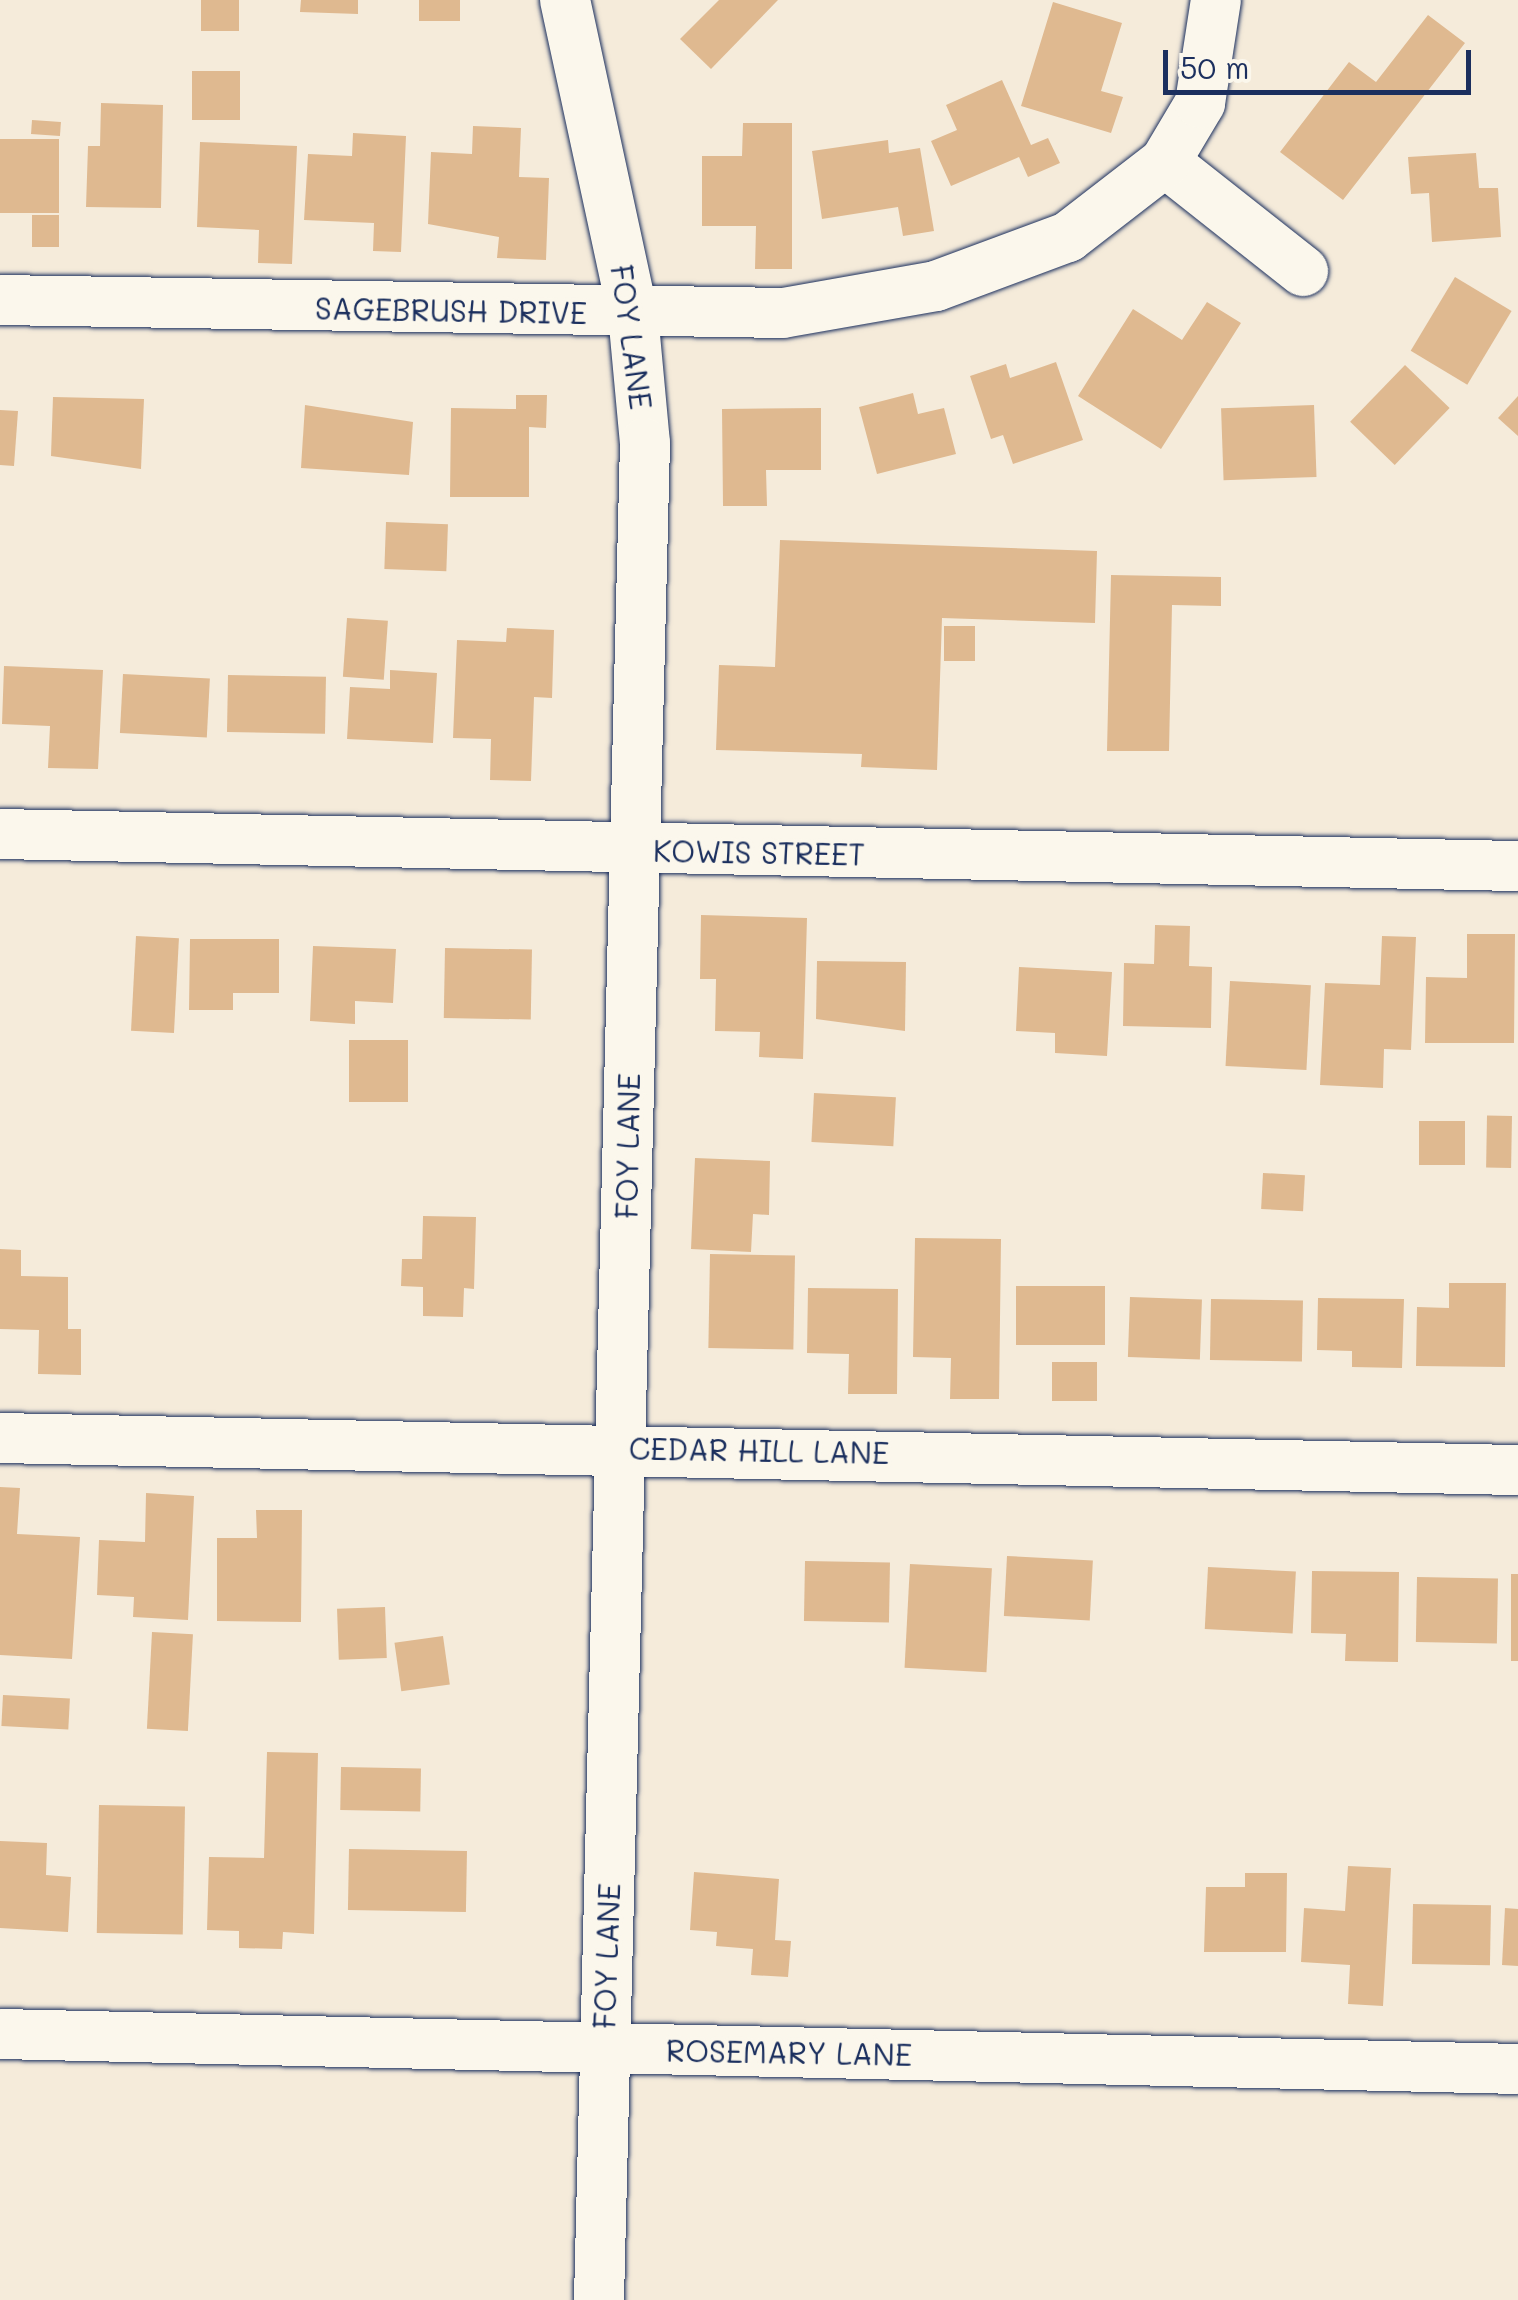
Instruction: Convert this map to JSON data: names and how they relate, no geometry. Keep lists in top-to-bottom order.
{
  "streets": {
    "street": [
      "SAGEBRUSH DRIVE",
      "FOY LANE",
      "KOWIS STREET",
      "CEDAR HILL LANE",
      "ROSEMARY LANE"
    ]
  },
  "crossings": [
    ["SAGEBRUSH DRIVE", "FOY LANE"],
    ["FOY LANE", "KOWIS STREET"],
    ["FOY LANE", "CEDAR HILL LANE"],
    ["FOY LANE", "ROSEMARY LANE"]
  ],
  "scale_bar": "50 m"
}
